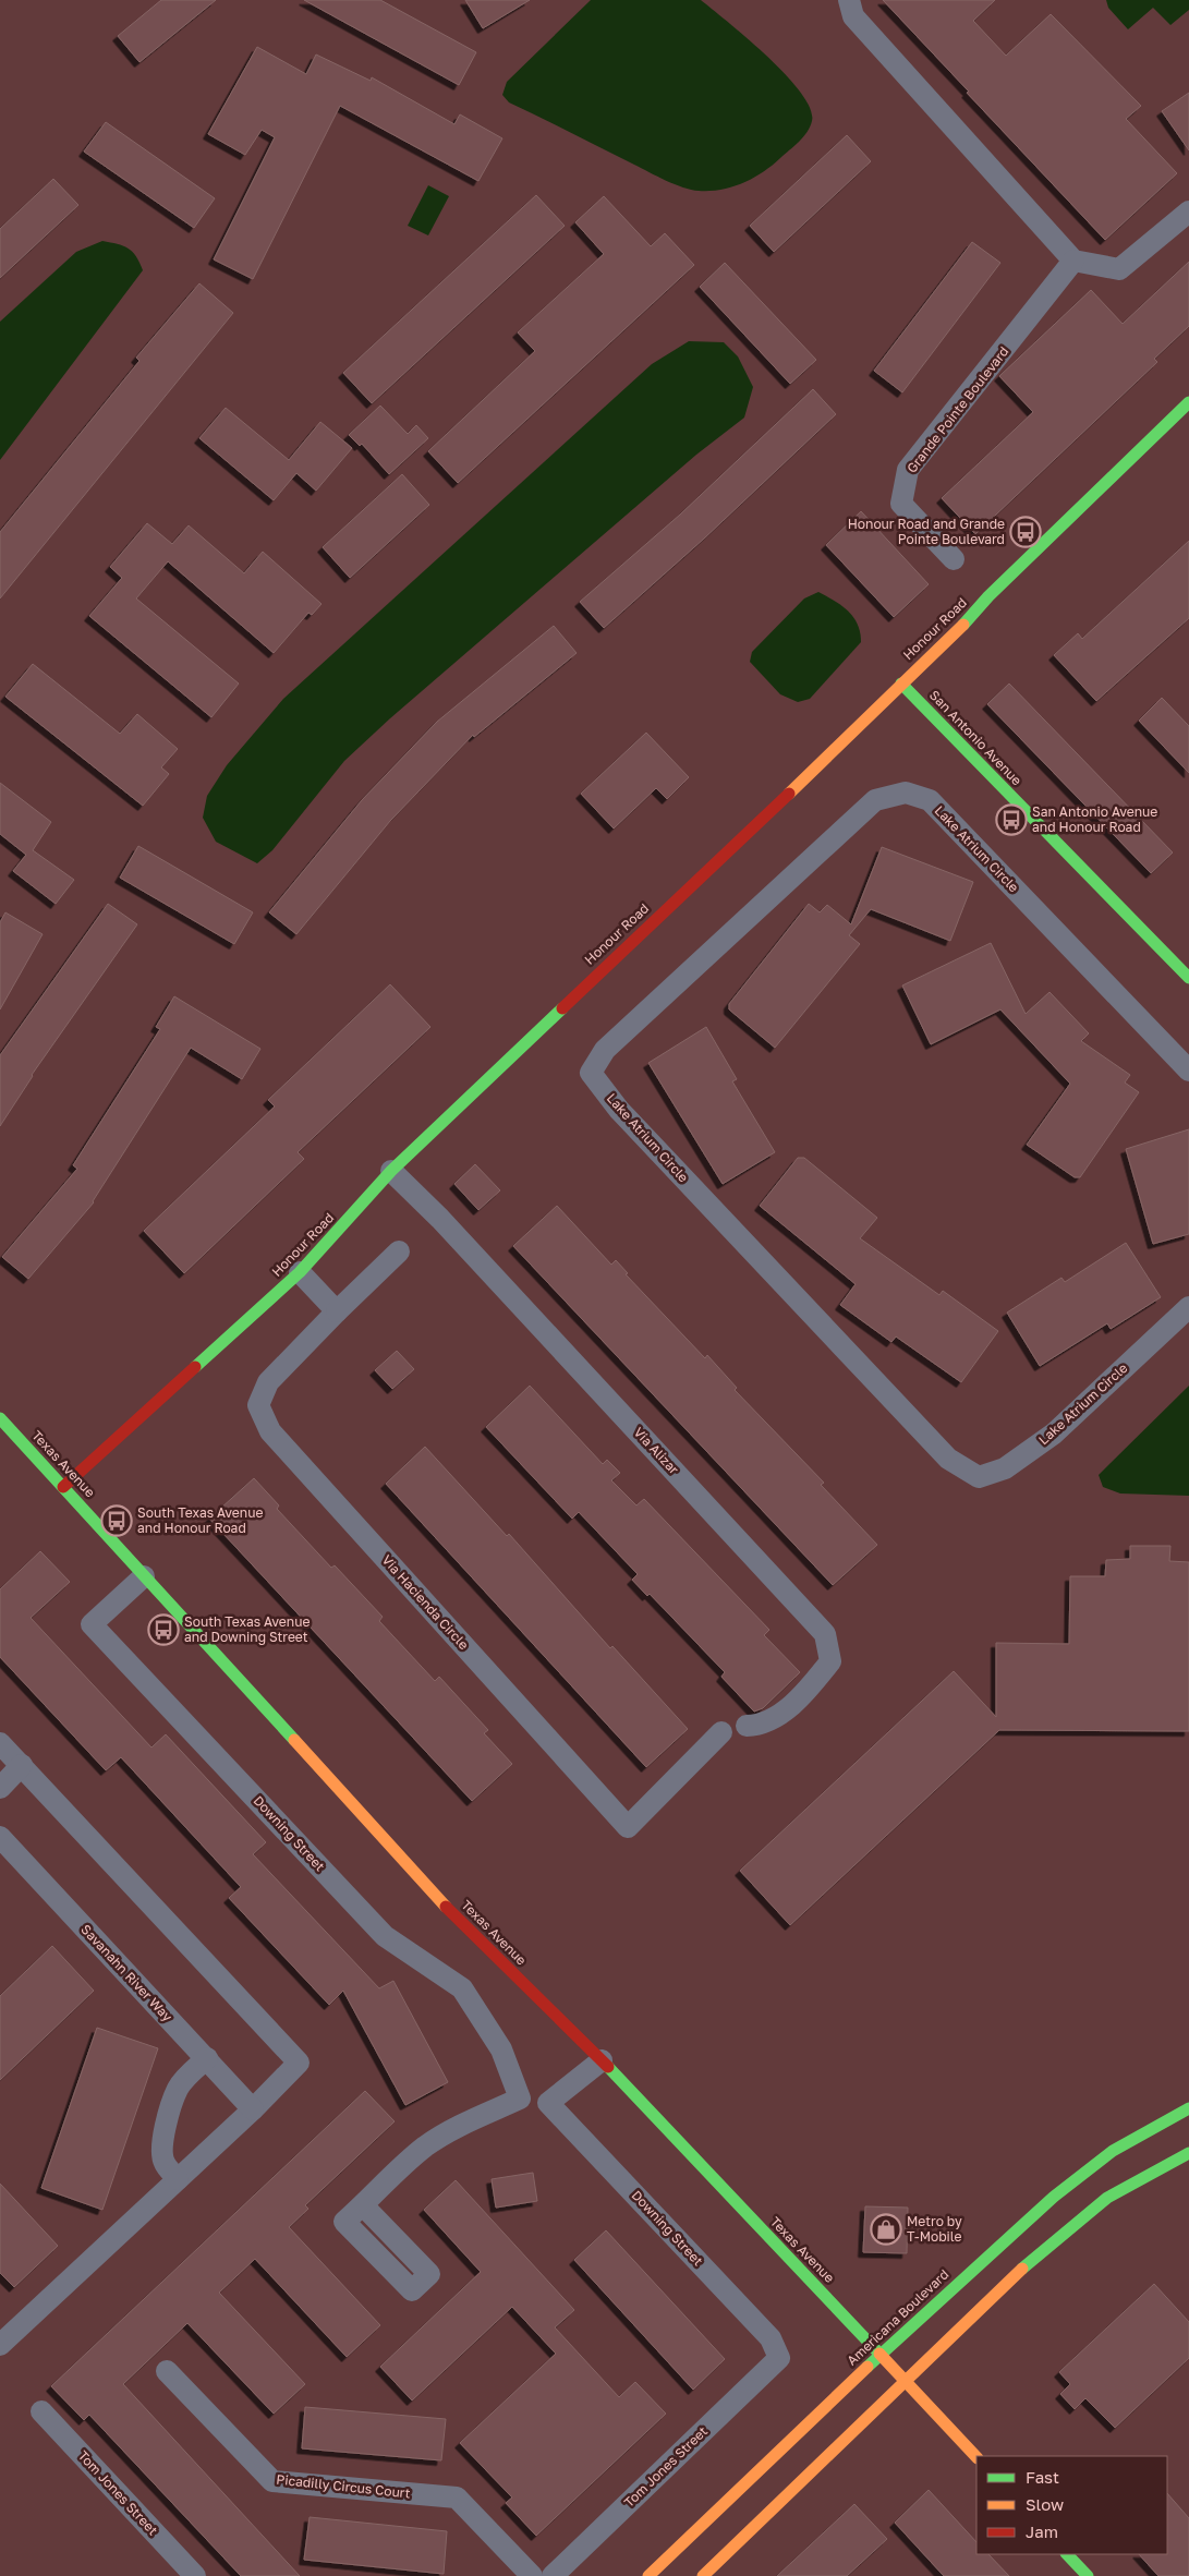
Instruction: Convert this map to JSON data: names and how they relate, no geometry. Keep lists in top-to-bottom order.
{
  "streets": {
    "street": [
      "Grande Pointe Boulevard",
      "Honour Road",
      "San Antonio Avenue",
      "Lake Atrium Circle",
      "Via Alizar",
      "Texas Avenue",
      "Via Hacienda Circle",
      "Downing Street",
      "Savanahn River Way",
      "Americana Boulevard",
      "Tom Jones Street",
      "Picadilly Circus Court"
    ]
  },
  "crossings": [
    ["Honour Road", "San Antonio Avenue"],
    ["Honour Road", "Via Alizar"],
    ["Honour Road", "Texas Avenue"],
    ["Texas Avenue", "Downing Street"],
    ["Texas Avenue", "Americana Boulevard"],
    ["Downing Street", "Tom Jones Street"]
  ],
  "places": {
    "bus stop": [
      "Honour Road and Grande Pointe Boulevard",
      "San Antonio Avenue and Honour Road",
      "South Texas Avenue and Honour Road",
      "South Texas Avenue and Downing Street"
    ],
    "shop": ["Metro by T-Mobile"]
  },
  "legend": ["Fast", "Slow", "Jam"]
}
